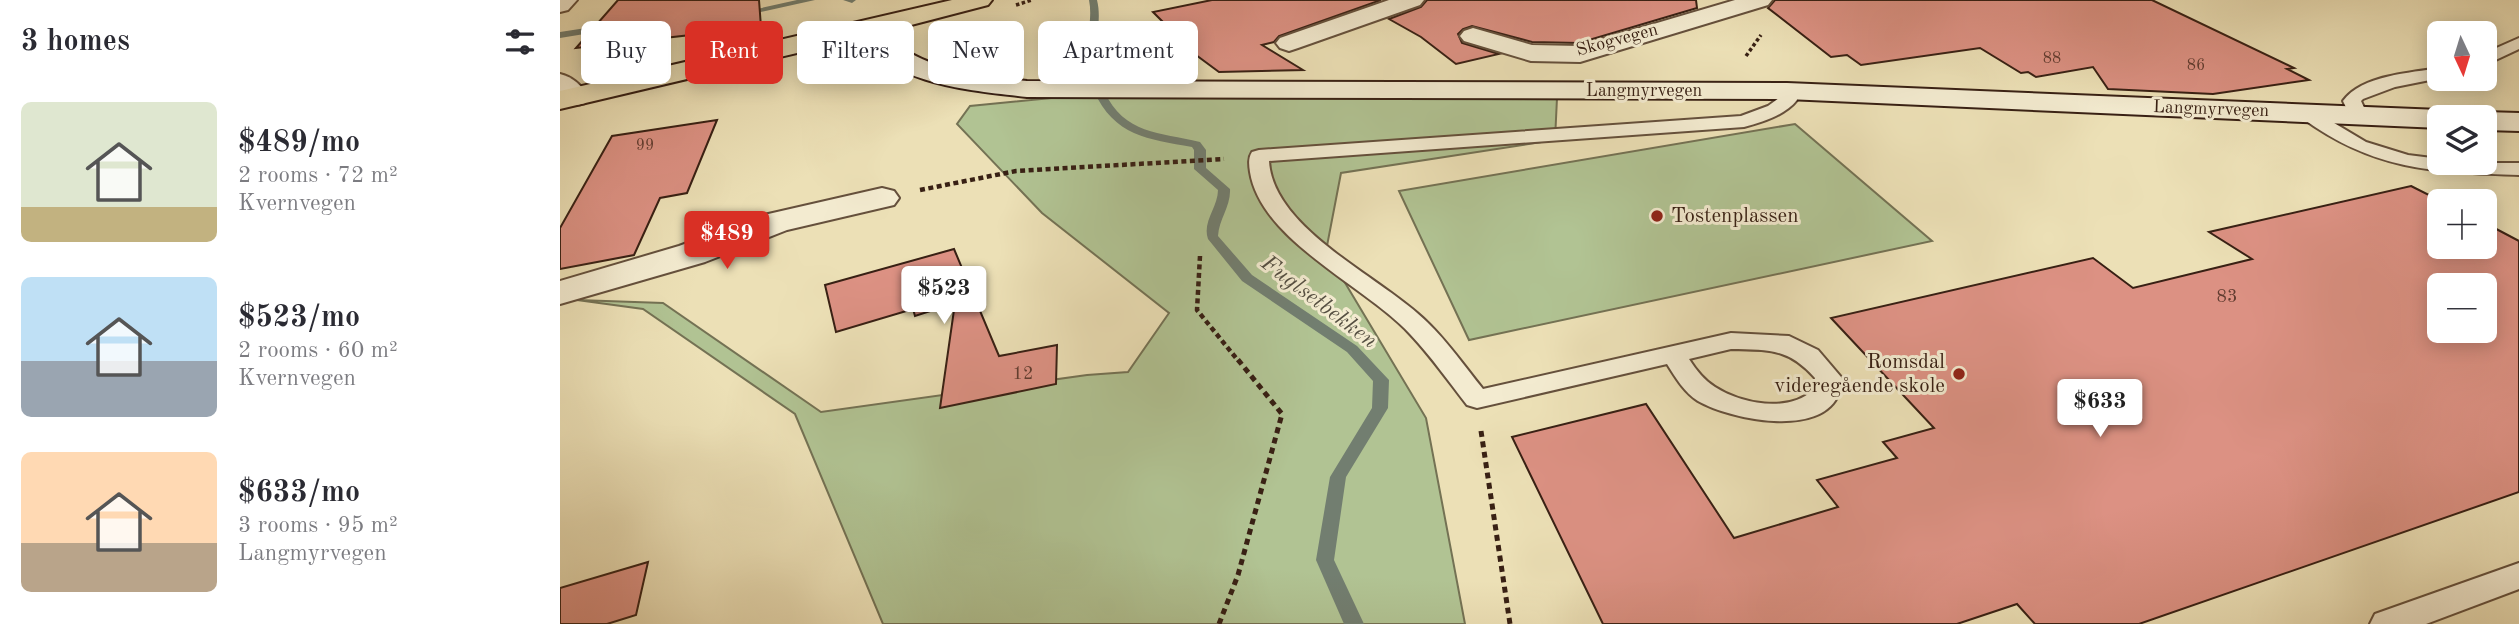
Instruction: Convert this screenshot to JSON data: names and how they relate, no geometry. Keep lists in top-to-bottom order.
{
  "streets": {
    "main road": ["Skogvegen", "Langmyrvegen"]
  },
  "water": ["Fuglsetbekken"],
  "places": ["Tostenplassen", "Romsdal videregående skole"],
  "house_numbers": [
    "88",
    "86",
    "99",
    "83",
    "12"
  ],
  "north": "bottom",
  "page": {
    "heading": "3 homes",
    "map_buttons": ["+", "−"],
    "chip": [
      "Buy",
      "Rent",
      "Filters",
      "New",
      "Apartment"
    ],
    "list": [
      {
        "name": "$489/mo",
        "note": "2 rooms · 72 m² · Kvernvegen"
      },
      {
        "name": "$523/mo",
        "note": "2 rooms · 60 m² · Kvernvegen"
      },
      {
        "name": "$633/mo",
        "note": "3 rooms · 95 m² · Langmyrvegen"
      }
    ],
    "price": ["$489", "$523", "$633"]
  }
}
